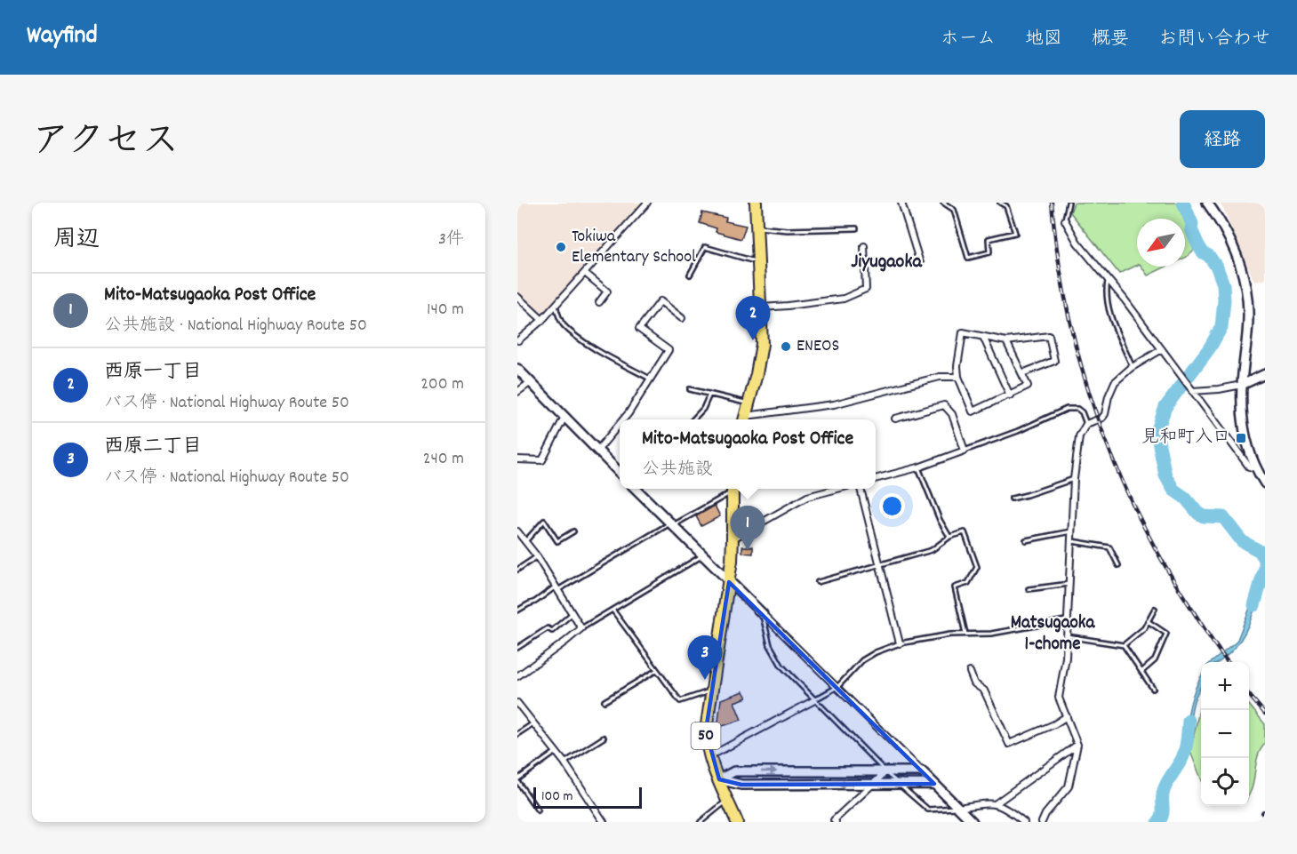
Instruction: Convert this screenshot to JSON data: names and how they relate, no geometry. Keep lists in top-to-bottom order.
{
  "streets": {
    "highway": ["50"]
  },
  "districts": ["Jiyugaoka", "Matsugaoka 1-chome"],
  "places": {
    "other": ["Tokiwa Elementary School", "ENEOS"],
    "transit": ["見和町入口"]
  },
  "scale_bar": "100 m",
  "north": "bottom left",
  "page": {
    "header": "Wayfind",
    "nav": [
      "ホーム",
      "地図",
      "概要",
      "お問い合わせ"
    ],
    "title": "アクセス",
    "buttons": "経路",
    "heading": ["周辺", "3件"],
    "list": [
      {
        "mark": "1",
        "name": "Mito-Matsugaoka Post Office",
        "note": "公共施設 · National Highway Route 50",
        "value": "140 m"
      },
      {
        "mark": "2",
        "name": "西原一丁目",
        "note": "バス停 · National Highway Route 50",
        "value": "200 m"
      },
      {
        "mark": "3",
        "name": "西原二丁目",
        "note": "バス停 · National Highway Route 50",
        "value": "240 m"
      }
    ],
    "pins": ["2", "1", "3"],
    "popup": ["Mito-Matsugaoka Post Office", "公共施設"],
    "map_buttons": ["+", "−"],
    "scale": "100 m"
  }
}
